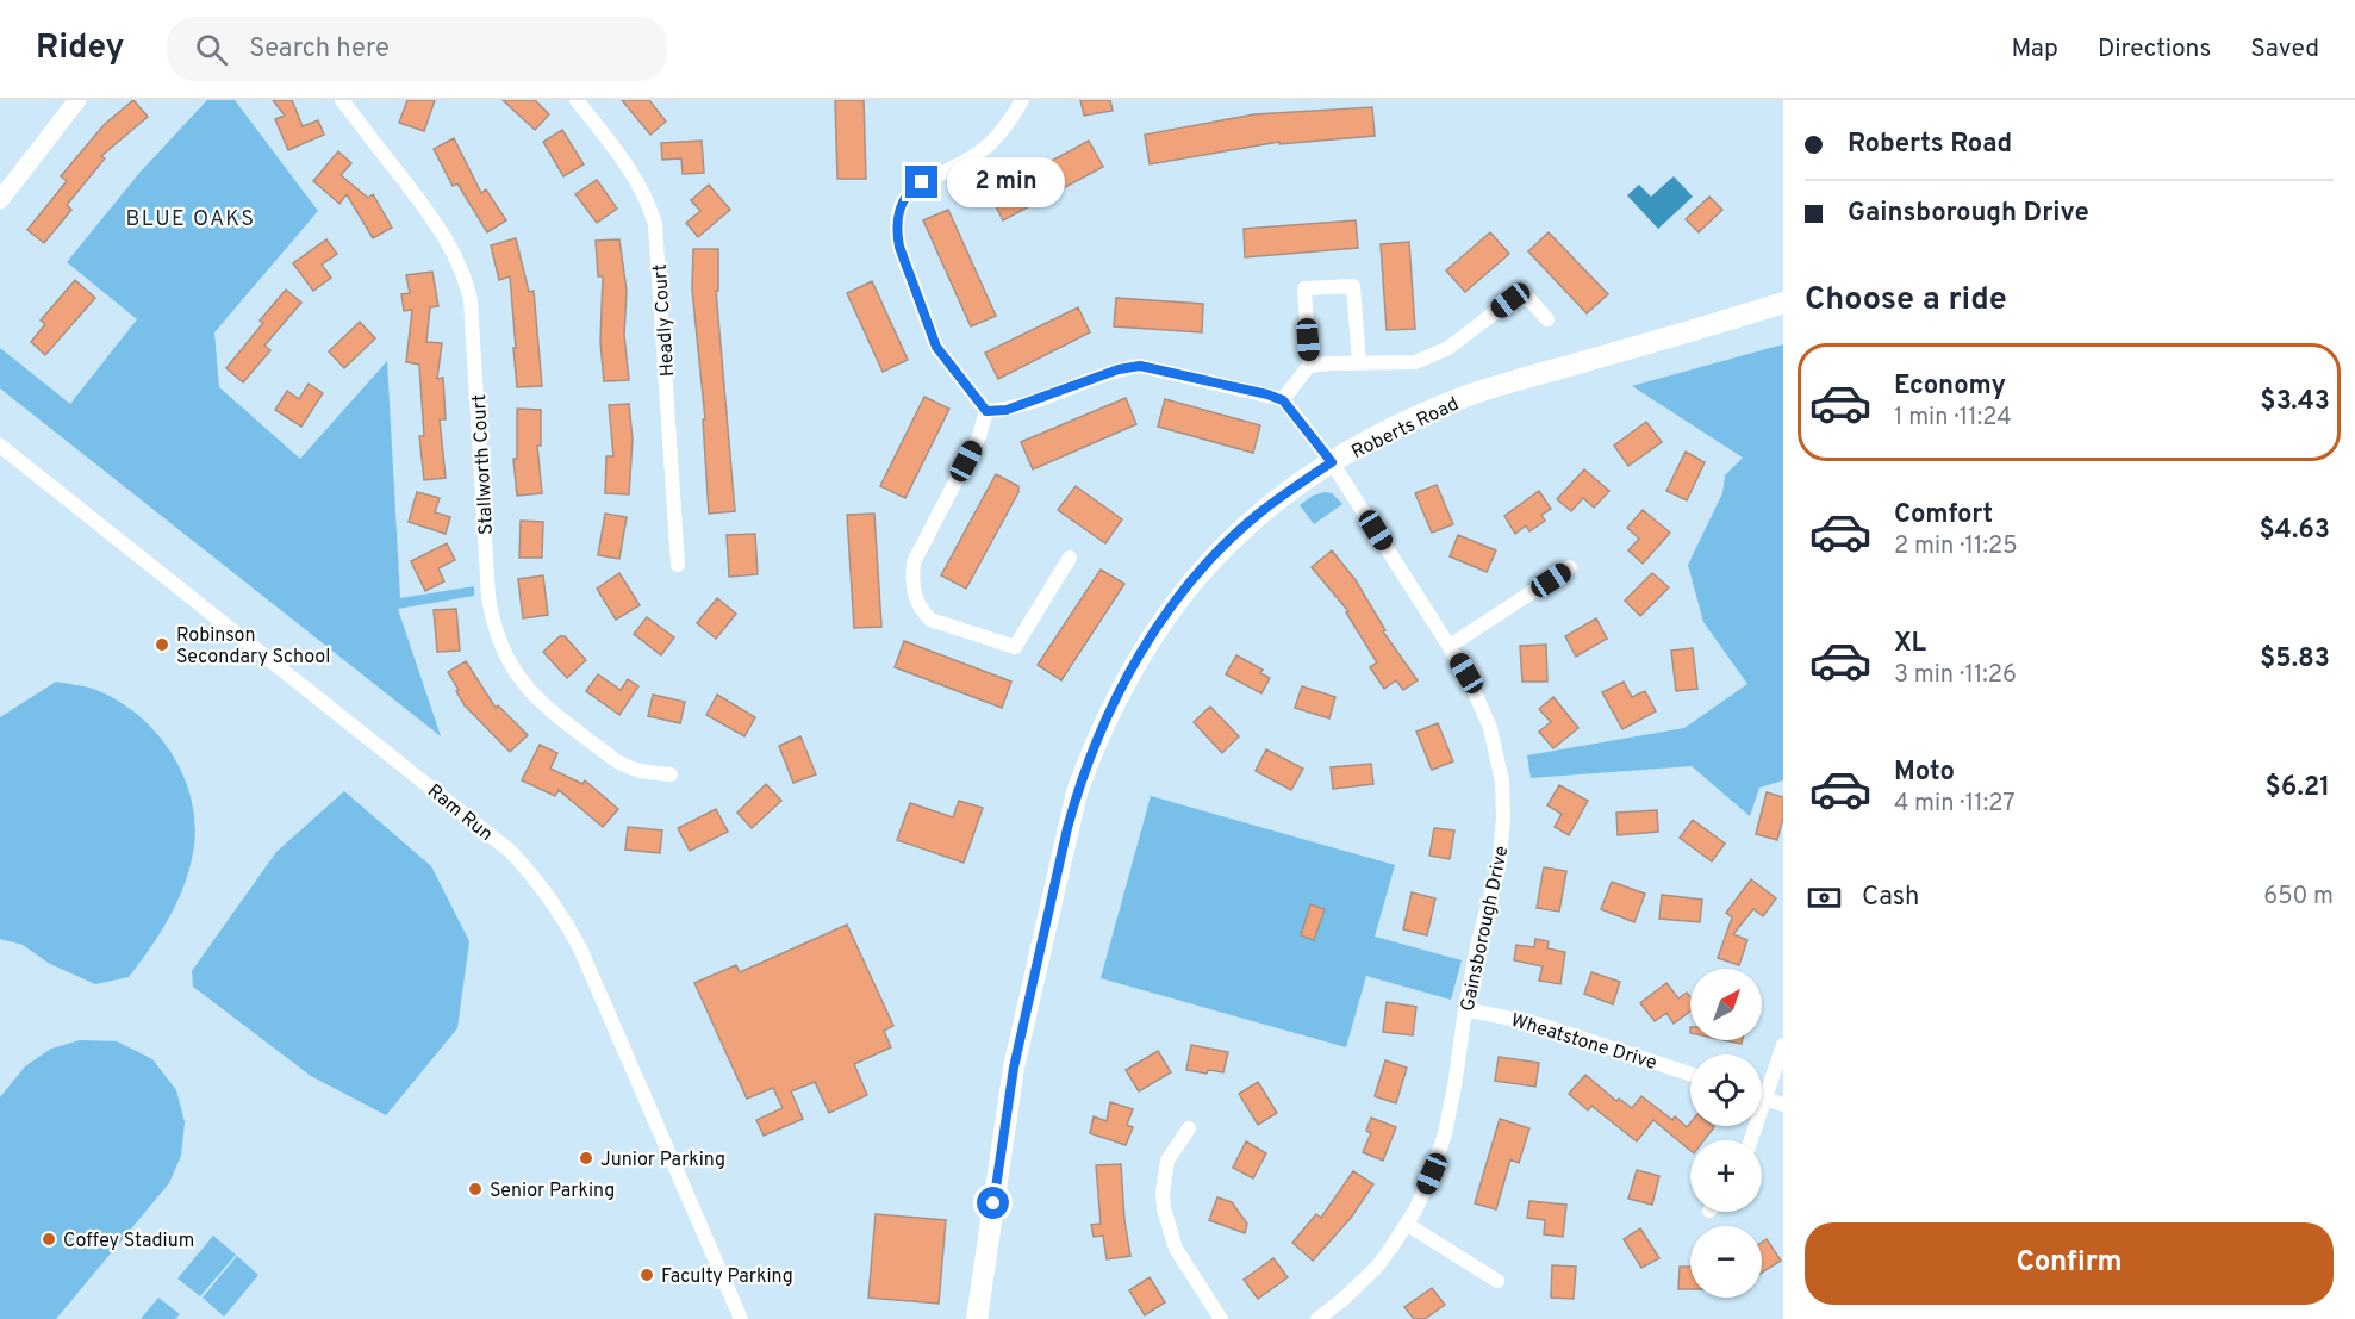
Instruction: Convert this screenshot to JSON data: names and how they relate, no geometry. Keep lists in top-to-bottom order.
{
  "streets": {
    "main road": ["Roberts Road"],
    "street": [
      "Headly Court",
      "Stallworth Court",
      "Ram Run",
      "Gainsborough Drive",
      "Wheatstone Drive"
    ]
  },
  "crossings": [
    ["Roberts Road", "Gainsborough Drive"],
    ["Gainsborough Drive", "Wheatstone Drive"]
  ],
  "districts": ["BLUE OAKS"],
  "places": [
    "Robinson Secondary School",
    "Junior Parking",
    "Senior Parking",
    "Coffey Stadium",
    "Faculty Parking"
  ],
  "north": "top right",
  "page": {
    "header": "Ridey",
    "search": "Search here",
    "nav": ["Map", "Directions", "Saved"],
    "banner": ["Roberts Road", "Gainsborough Drive"],
    "bubble": "2 min",
    "heading": "Choose a ride",
    "list": [
      {
        "name": "Economy",
        "note": "1 min · 11:24",
        "value": "$3.43"
      },
      {
        "name": "Comfort",
        "note": "2 min · 11:25",
        "value": "$4.63"
      },
      {
        "name": "XL",
        "note": "3 min · 11:26",
        "value": "$5.83"
      },
      {
        "name": "Moto",
        "note": "4 min · 11:27",
        "value": "$6.21"
      }
    ],
    "pay": ["Cash", "650 m"],
    "map_buttons": ["+", "−"],
    "buttons": "Confirm"
  }
}
